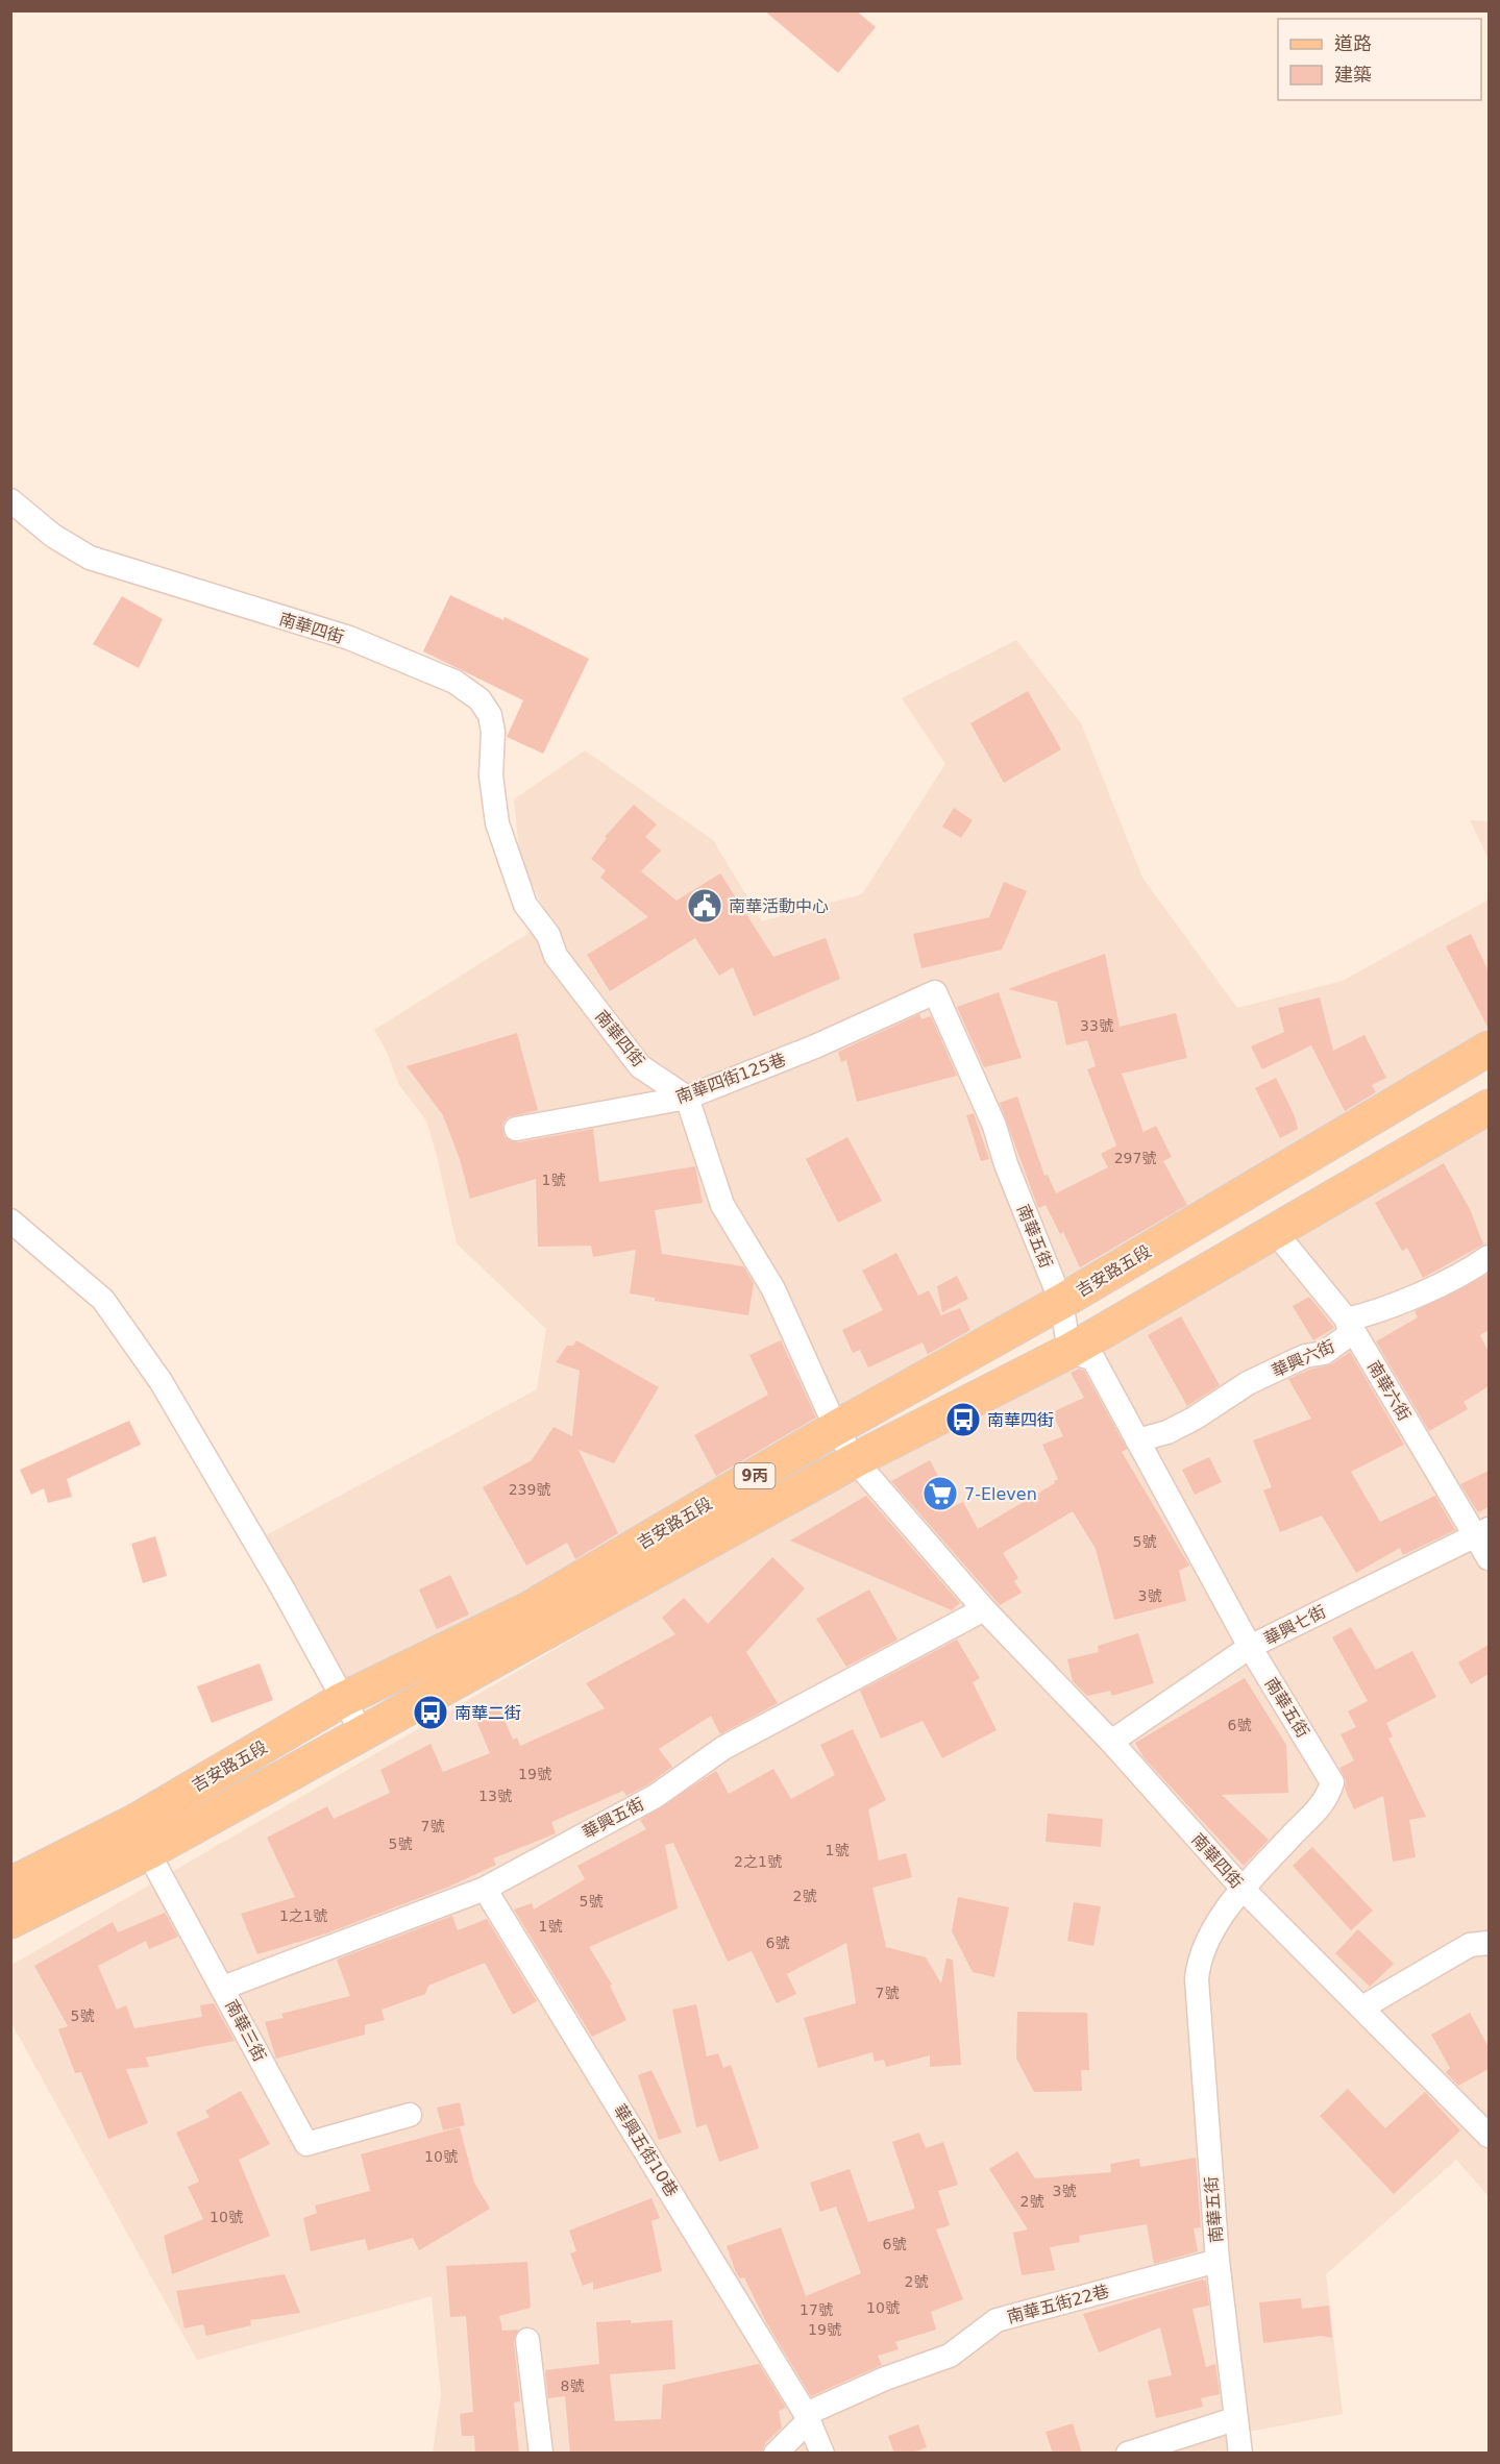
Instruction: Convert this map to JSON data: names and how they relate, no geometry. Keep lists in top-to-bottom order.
{
  "streets": {
    "main road": ["吉安路五段", "9丙"],
    "street": [
      "南華四街",
      "南華四街125巷",
      "南華五街",
      "華興六街",
      "南華六街",
      "華興七街",
      "華興五街",
      "南華三街",
      "華興五街10巷",
      "南華五街22巷"
    ]
  },
  "crossings": [
    ["南華四街", "南華四街125巷"],
    ["南華四街", "南華五街"],
    ["南華四街", "吉安路五段"],
    ["南華四街", "華興七街"],
    ["南華四街", "華興五街"],
    ["南華四街125巷", "南華五街"],
    ["南華五街", "吉安路五段"],
    ["南華五街", "華興六街"],
    ["南華五街", "華興七街"],
    ["南華五街", "南華五街22巷"],
    ["吉安路五段", "南華六街"],
    ["吉安路五段", "南華三街"],
    ["華興六街", "南華六街"],
    ["南華六街", "華興七街"],
    ["華興五街", "南華三街"],
    ["華興五街", "華興五街10巷"],
    ["華興五街10巷", "南華五街22巷"]
  ],
  "places": {
    "public building": ["南華活動中心"],
    "bus stop": ["南華四街", "南華二街"],
    "supermarket": ["7-Eleven"]
  },
  "house_numbers": [
    "33號",
    "297號",
    "1號",
    "239號",
    "5號",
    "3號",
    "6號",
    "19號",
    "13號",
    "7號",
    "5號",
    "1號",
    "2之1號",
    "2號",
    "5號",
    "1之1號",
    "1號",
    "6號",
    "7號",
    "5號",
    "10號",
    "3號",
    "2號",
    "10號",
    "6號",
    "2號",
    "10號",
    "17號",
    "19號",
    "8號"
  ],
  "legend": ["道路", "建築"]
}
